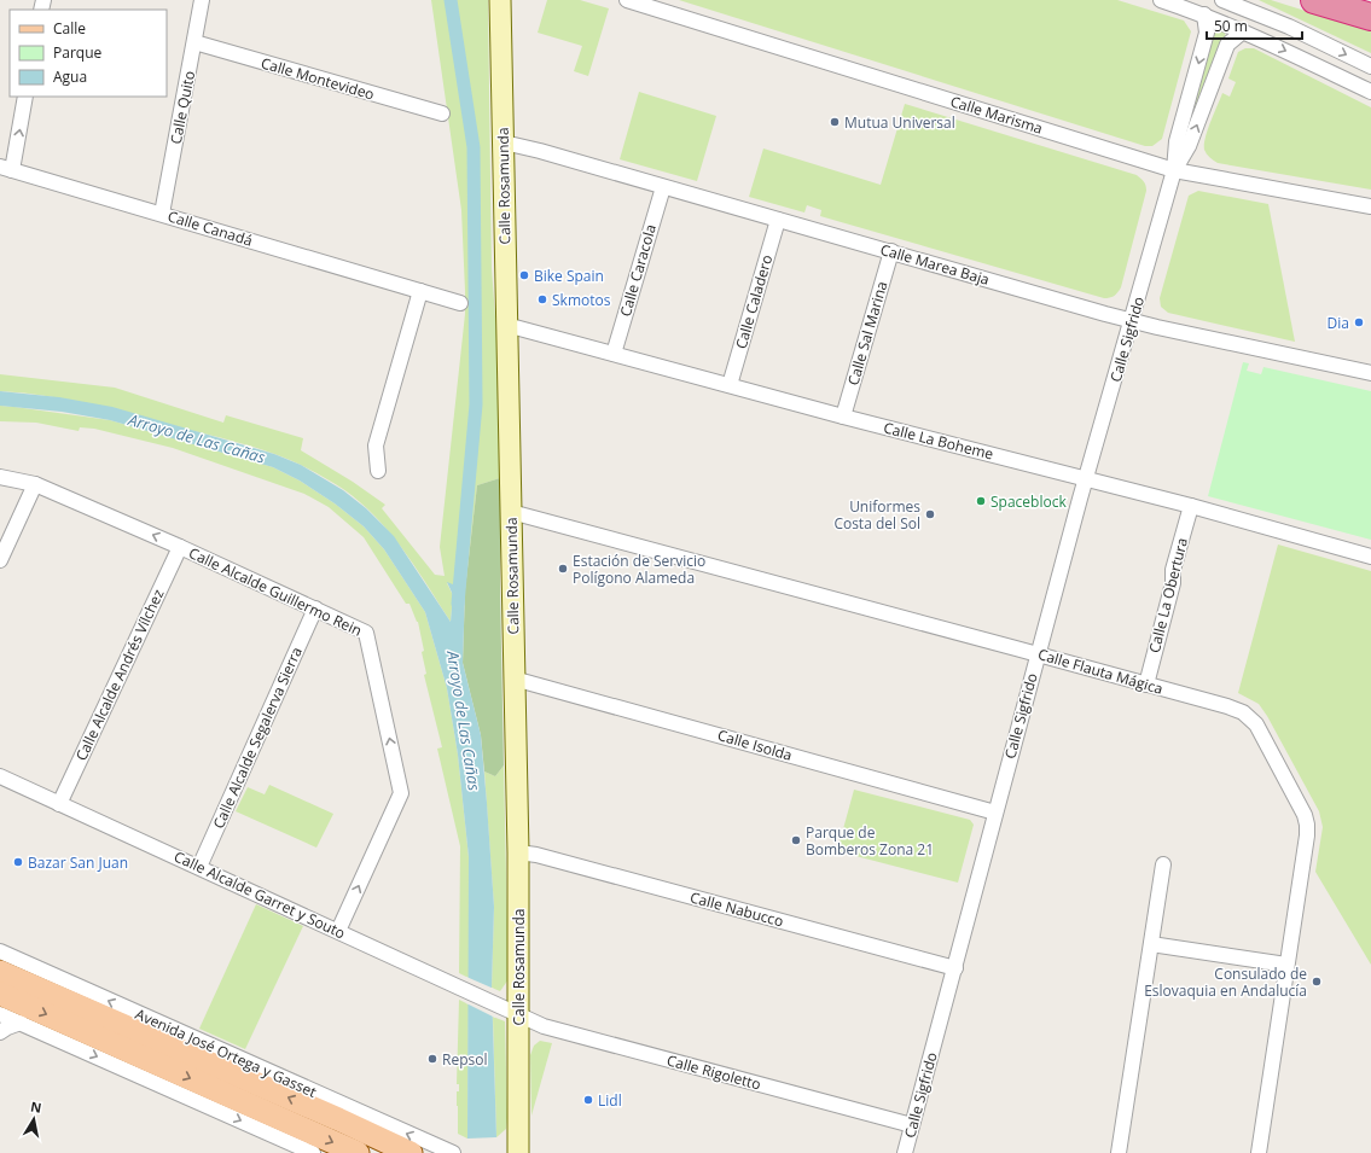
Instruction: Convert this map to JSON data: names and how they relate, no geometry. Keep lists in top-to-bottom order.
{
  "streets": {
    "main road": ["Calle Rosamunda", "Avenida José Ortega y Gasset"],
    "street": [
      "Calle Montevideo",
      "Calle Quito",
      "Calle Marisma",
      "Calle Canadá",
      "Calle Marea Baja",
      "Calle Caracola",
      "Calle Caladero",
      "Calle Sal Marina",
      "Calle Sigfrido",
      "Calle La Boheme",
      "Calle Alcalde Guillermo Rein",
      "Calle La Obertura",
      "Calle Flauta Mágica",
      "Calle Alcalde Andrés Vílchez",
      "Calle Alcalde Segalerva Sierra",
      "Calle Isolda",
      "Calle Alcalde Garret y Souto",
      "Calle Nabucco",
      "Calle Rigoletto"
    ]
  },
  "crossings": [
    ["Calle Montevideo", "Calle Quito"],
    ["Calle Quito", "Calle Canadá"],
    ["Calle Marisma", "Calle Sigfrido"],
    ["Calle Rosamunda", "Calle Marea Baja"],
    ["Calle Rosamunda", "Calle La Boheme"],
    ["Calle Rosamunda", "Calle Flauta Mágica"],
    ["Calle Rosamunda", "Calle Isolda"],
    ["Calle Rosamunda", "Calle Alcalde Garret y Souto"],
    ["Calle Rosamunda", "Calle Nabucco"],
    ["Calle Rosamunda", "Calle Rigoletto"],
    ["Calle Marea Baja", "Calle Caracola"],
    ["Calle Marea Baja", "Calle Caladero"],
    ["Calle Marea Baja", "Calle Sal Marina"],
    ["Calle Marea Baja", "Calle Sigfrido"],
    ["Calle Caracola", "Calle La Boheme"],
    ["Calle Caladero", "Calle La Boheme"],
    ["Calle Sal Marina", "Calle La Boheme"],
    ["Calle Sigfrido", "Calle La Boheme"],
    ["Calle Sigfrido", "Calle Flauta Mágica"],
    ["Calle Sigfrido", "Calle Isolda"],
    ["Calle Sigfrido", "Calle Nabucco"],
    ["Calle Sigfrido", "Calle Rigoletto"],
    ["Calle La Boheme", "Calle La Obertura"],
    ["Calle Alcalde Guillermo Rein", "Calle Alcalde Andrés Vílchez"],
    ["Calle Alcalde Guillermo Rein", "Calle Alcalde Segalerva Sierra"],
    ["Calle Alcalde Guillermo Rein", "Calle Alcalde Garret y Souto"],
    ["Calle La Obertura", "Calle Flauta Mágica"],
    ["Calle Alcalde Andrés Vílchez", "Calle Alcalde Garret y Souto"],
    ["Calle Alcalde Segalerva Sierra", "Calle Alcalde Garret y Souto"],
    ["Calle Alcalde Garret y Souto", "Calle Rigoletto"]
  ],
  "water": ["Arroyo de Las Cañas"],
  "places": [
    "Mutua Universal",
    "Bike Spain",
    "Skmotos",
    "Dia",
    "Spaceblock",
    "Uniformes Costa del Sol",
    "Estación de Servicio Polígono Alameda",
    "Parque de Bomberos Zona 21",
    "Bazar San Juan",
    "Consulado de Eslovaquia en Andalucía",
    "Repsol",
    "Lidl"
  ],
  "legend": ["Calle", "Parque", "Agua"],
  "scale_bar": "50 m",
  "north": "top"
}
